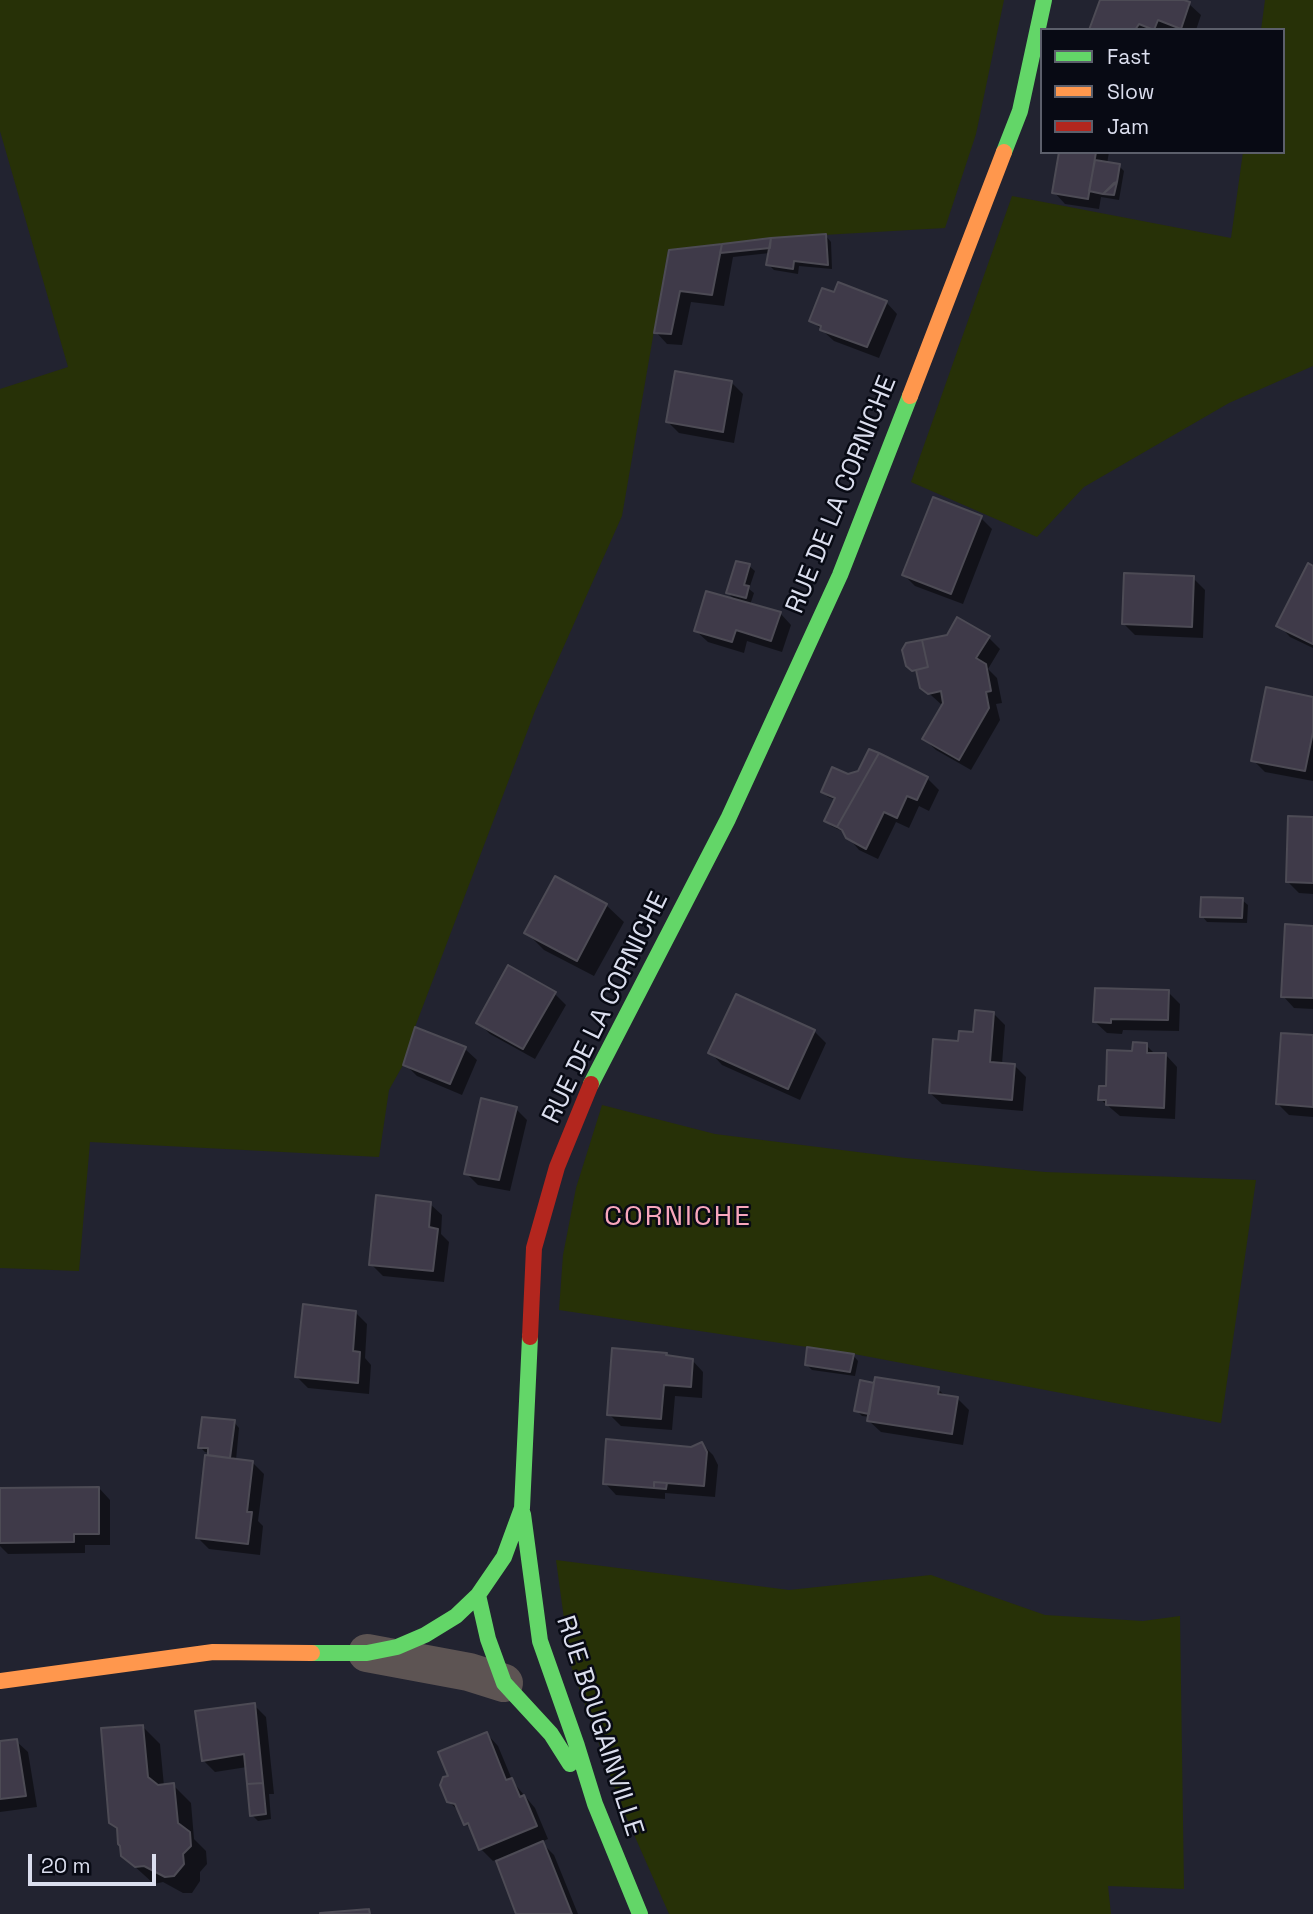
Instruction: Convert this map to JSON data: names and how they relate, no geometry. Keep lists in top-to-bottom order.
{
  "streets": {
    "street": ["RUE DE LA CORNICHE", "RUE BOUGAINVILLE"]
  },
  "crossings": [
    ["RUE DE LA CORNICHE", "RUE BOUGAINVILLE"]
  ],
  "districts": ["CORNICHE"],
  "legend": ["Fast", "Slow", "Jam"],
  "scale_bar": "20 m"
}
